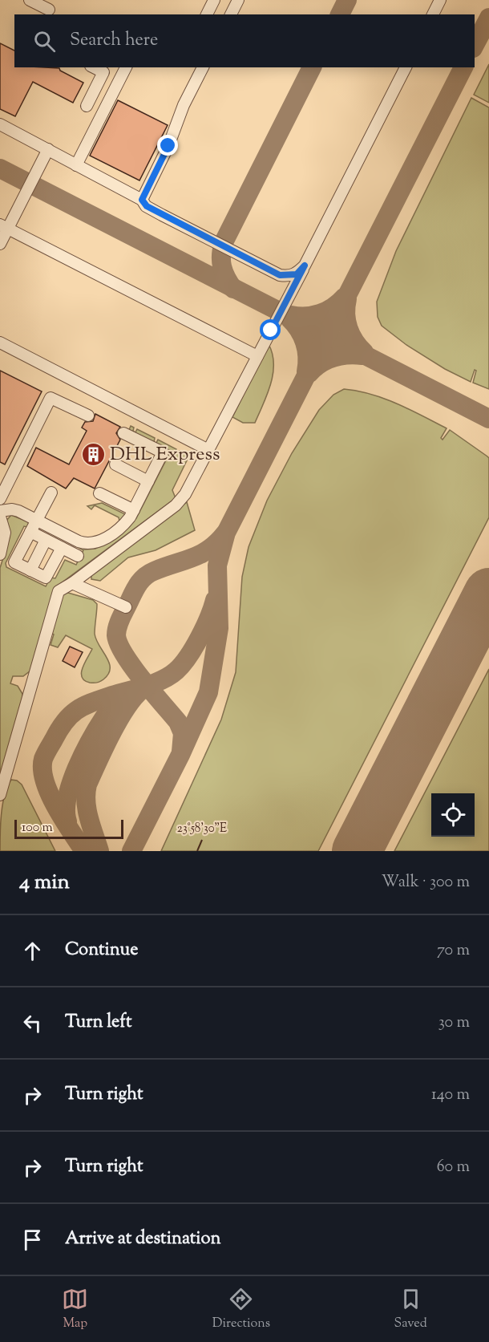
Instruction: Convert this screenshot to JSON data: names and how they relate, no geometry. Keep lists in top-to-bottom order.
{
  "places": {
    "building": ["DHL Express"]
  },
  "scale_bar": "100 m",
  "page": {
    "search": "Search here",
    "scale": "100 m",
    "heading": ["4 min", "Walk · 300 m"],
    "list": [
      ["Continue", "70 m"],
      ["Turn left", "30 m"],
      ["Turn right", "140 m"],
      ["Turn right", "60 m"],
      "Arrive at destination"
    ],
    "nav": ["Map", "Directions", "Saved"]
  },
  "coordinates": ["23°58'30\"E"]
}
